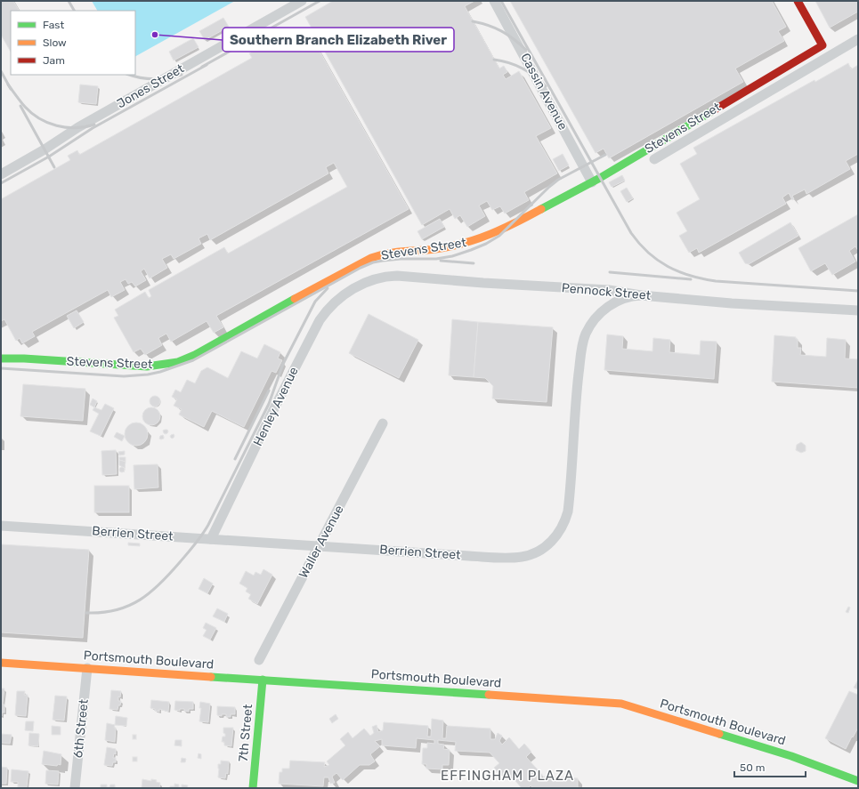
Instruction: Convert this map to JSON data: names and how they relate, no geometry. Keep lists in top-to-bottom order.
{
  "streets": {
    "street": [
      "Jones Street",
      "Cassin Avenue",
      "Stevens Street",
      "Pennock Street",
      "Henley Avenue",
      "Berrien Street",
      "Waller Avenue",
      "Portsmouth Boulevard",
      "6th Street",
      "7th Street"
    ]
  },
  "crossings": [
    ["Cassin Avenue", "Stevens Street"],
    ["Pennock Street", "Henley Avenue"],
    ["Pennock Street", "Berrien Street"],
    ["Henley Avenue", "Berrien Street"],
    ["Berrien Street", "Waller Avenue"],
    ["Portsmouth Boulevard", "6th Street"],
    ["Portsmouth Boulevard", "7th Street"]
  ],
  "districts": ["EFFINGHAM PLAZA"],
  "places": ["Southern Branch Elizabeth River"],
  "legend": ["Fast", "Slow", "Jam"],
  "scale_bar": "50 m"
}
